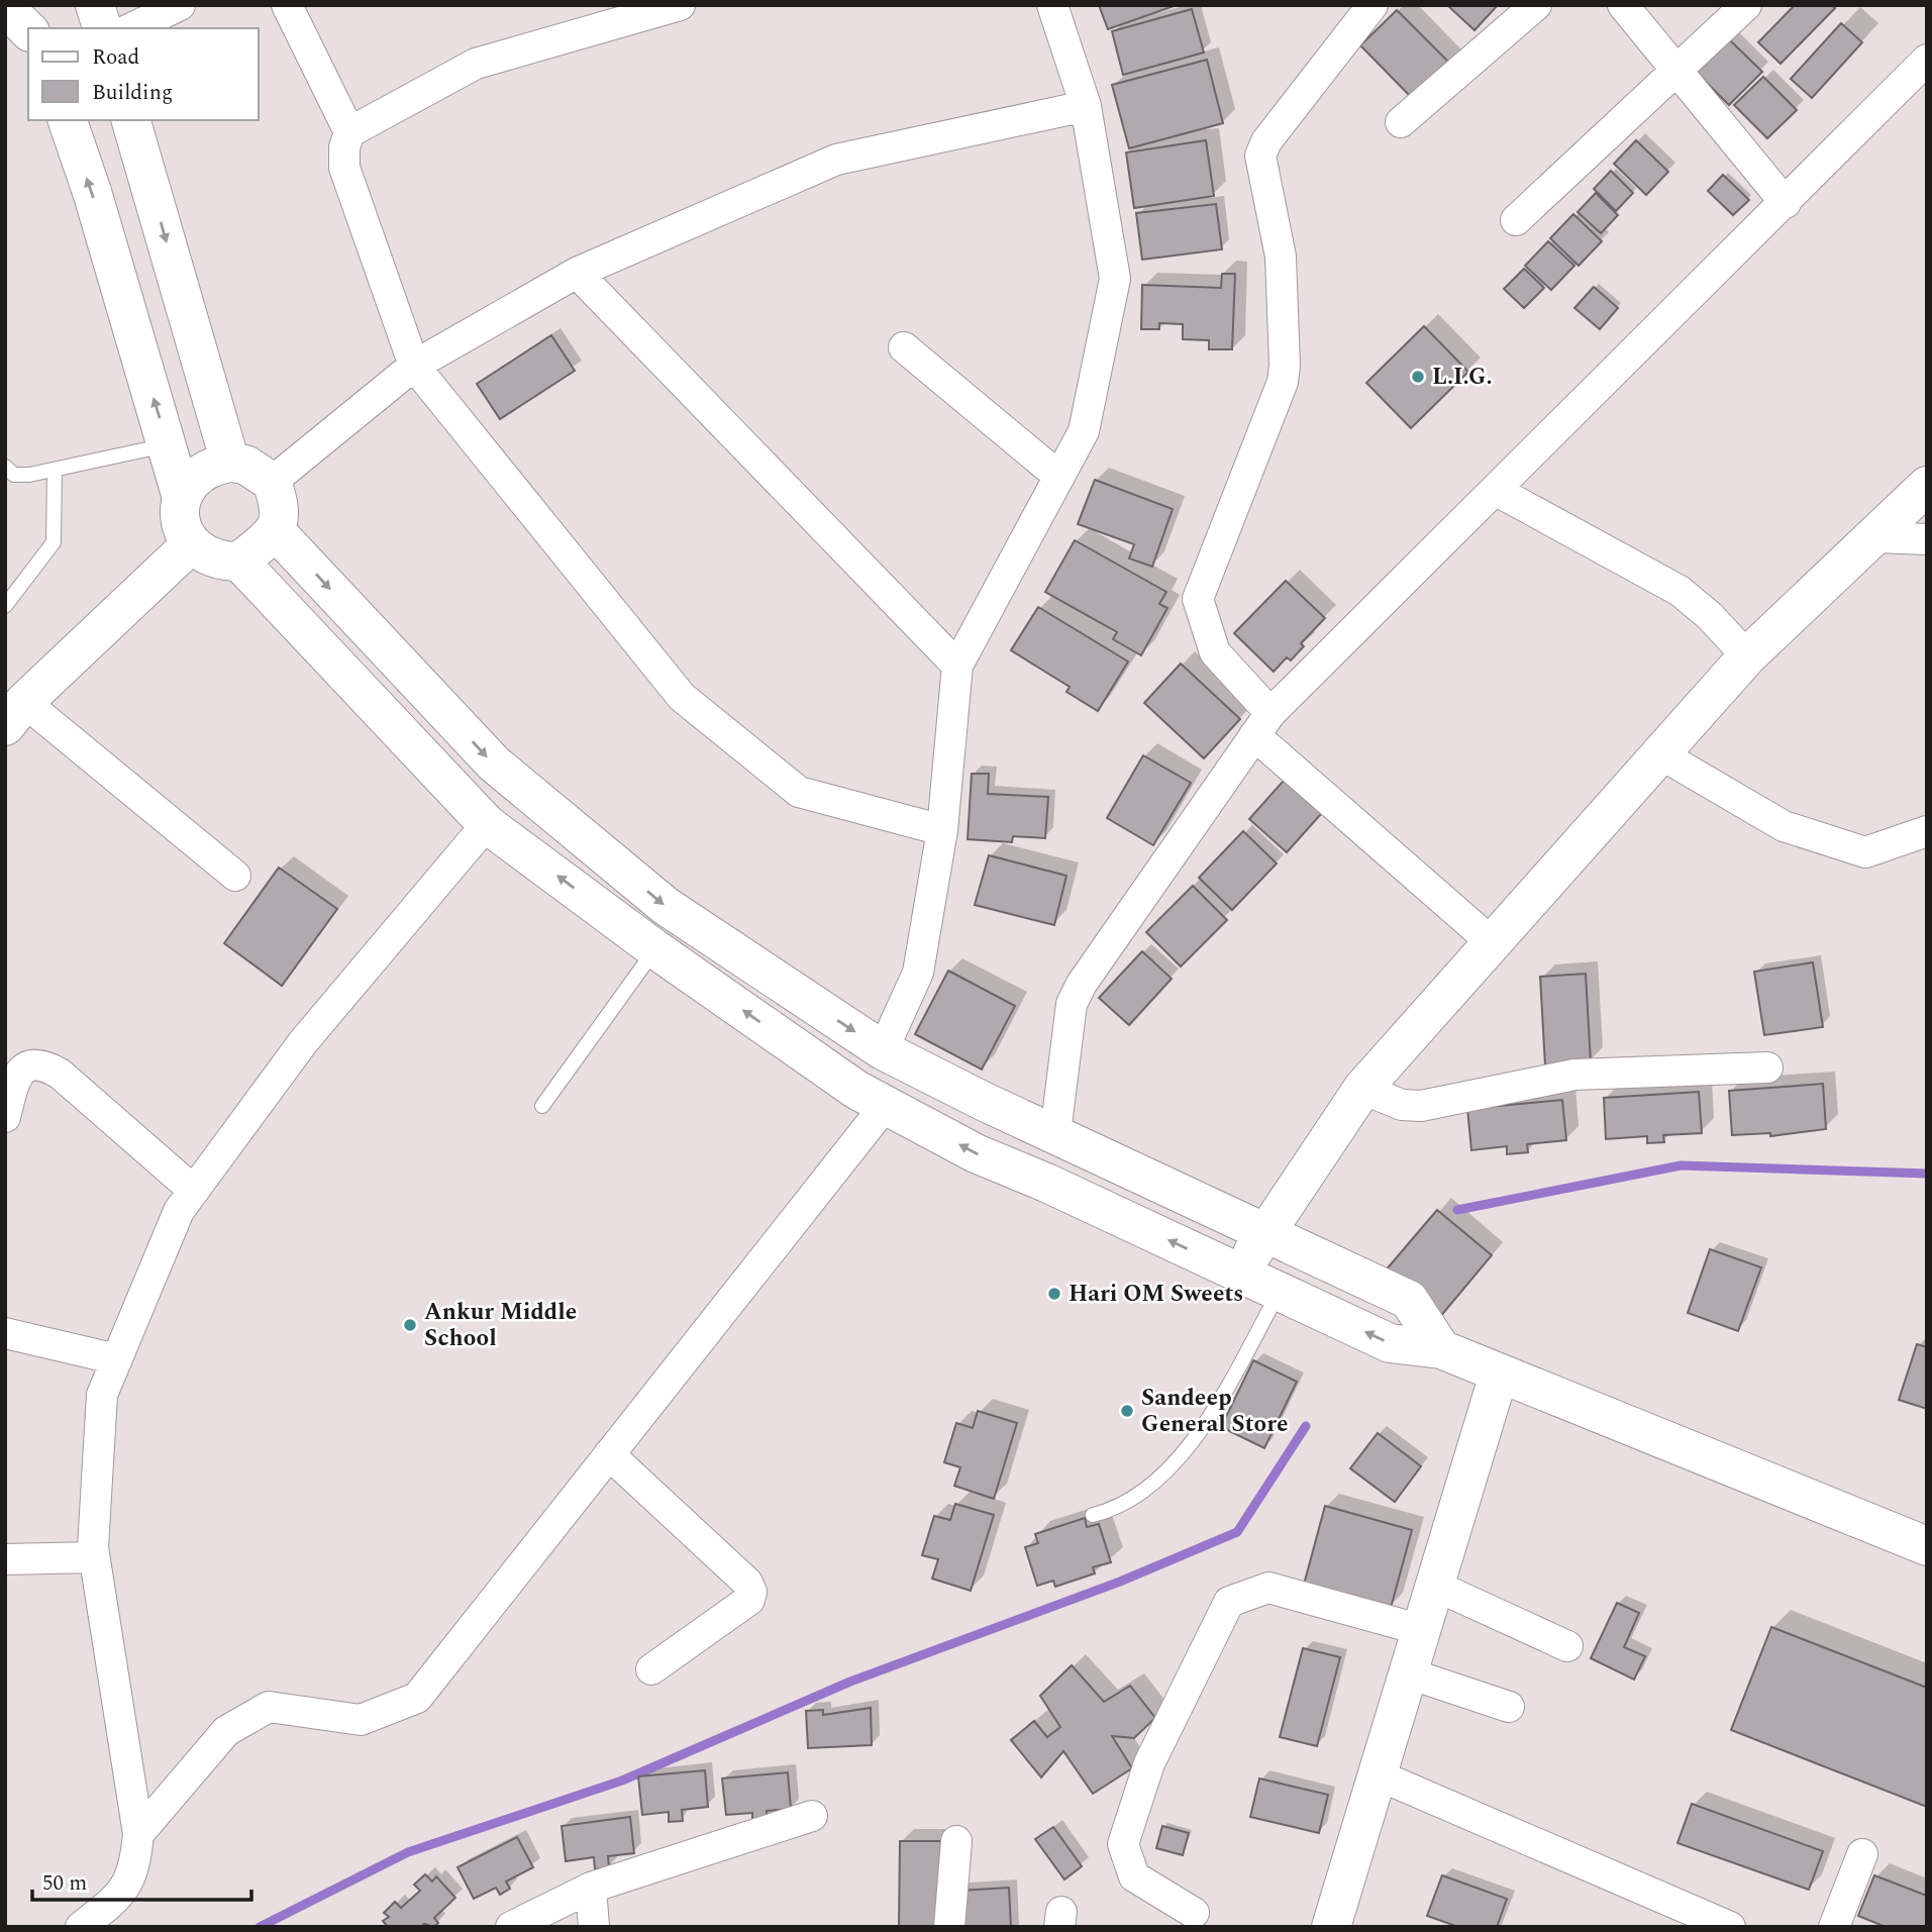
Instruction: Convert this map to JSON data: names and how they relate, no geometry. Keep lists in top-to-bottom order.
{
  "places": [
    "L.I.G.",
    "Hari OM Sweets",
    "Ankur Middle School",
    "Sandeep General Store"
  ],
  "legend": ["Road", "Building"],
  "scale_bar": "50 m"
}
